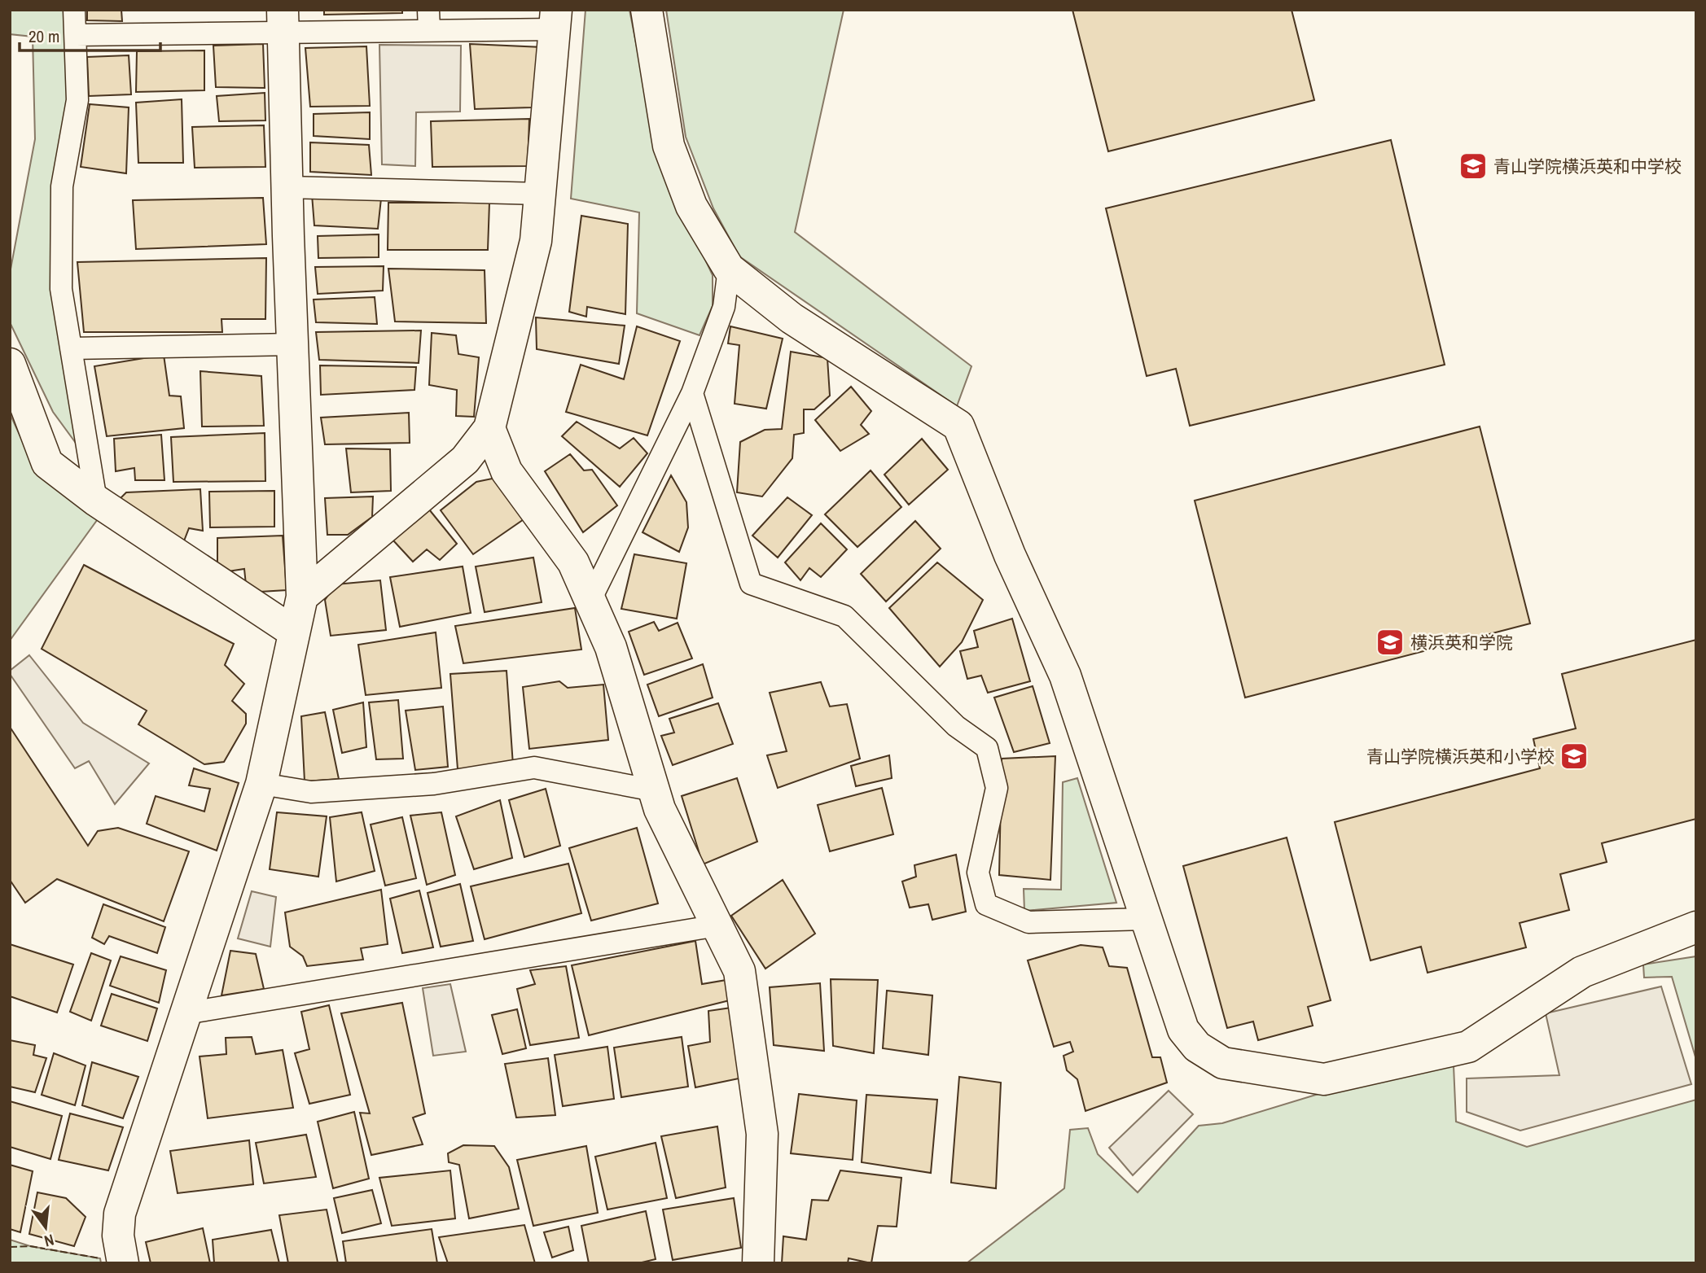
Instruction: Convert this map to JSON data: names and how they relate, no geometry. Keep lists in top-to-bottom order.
{
  "places": {
    "school or university": ["青山学院横浜英和中学校", "横浜英和学院", "青山学院横浜英和小学校"]
  },
  "scale_bar": "20 m",
  "north": "bottom"
}
